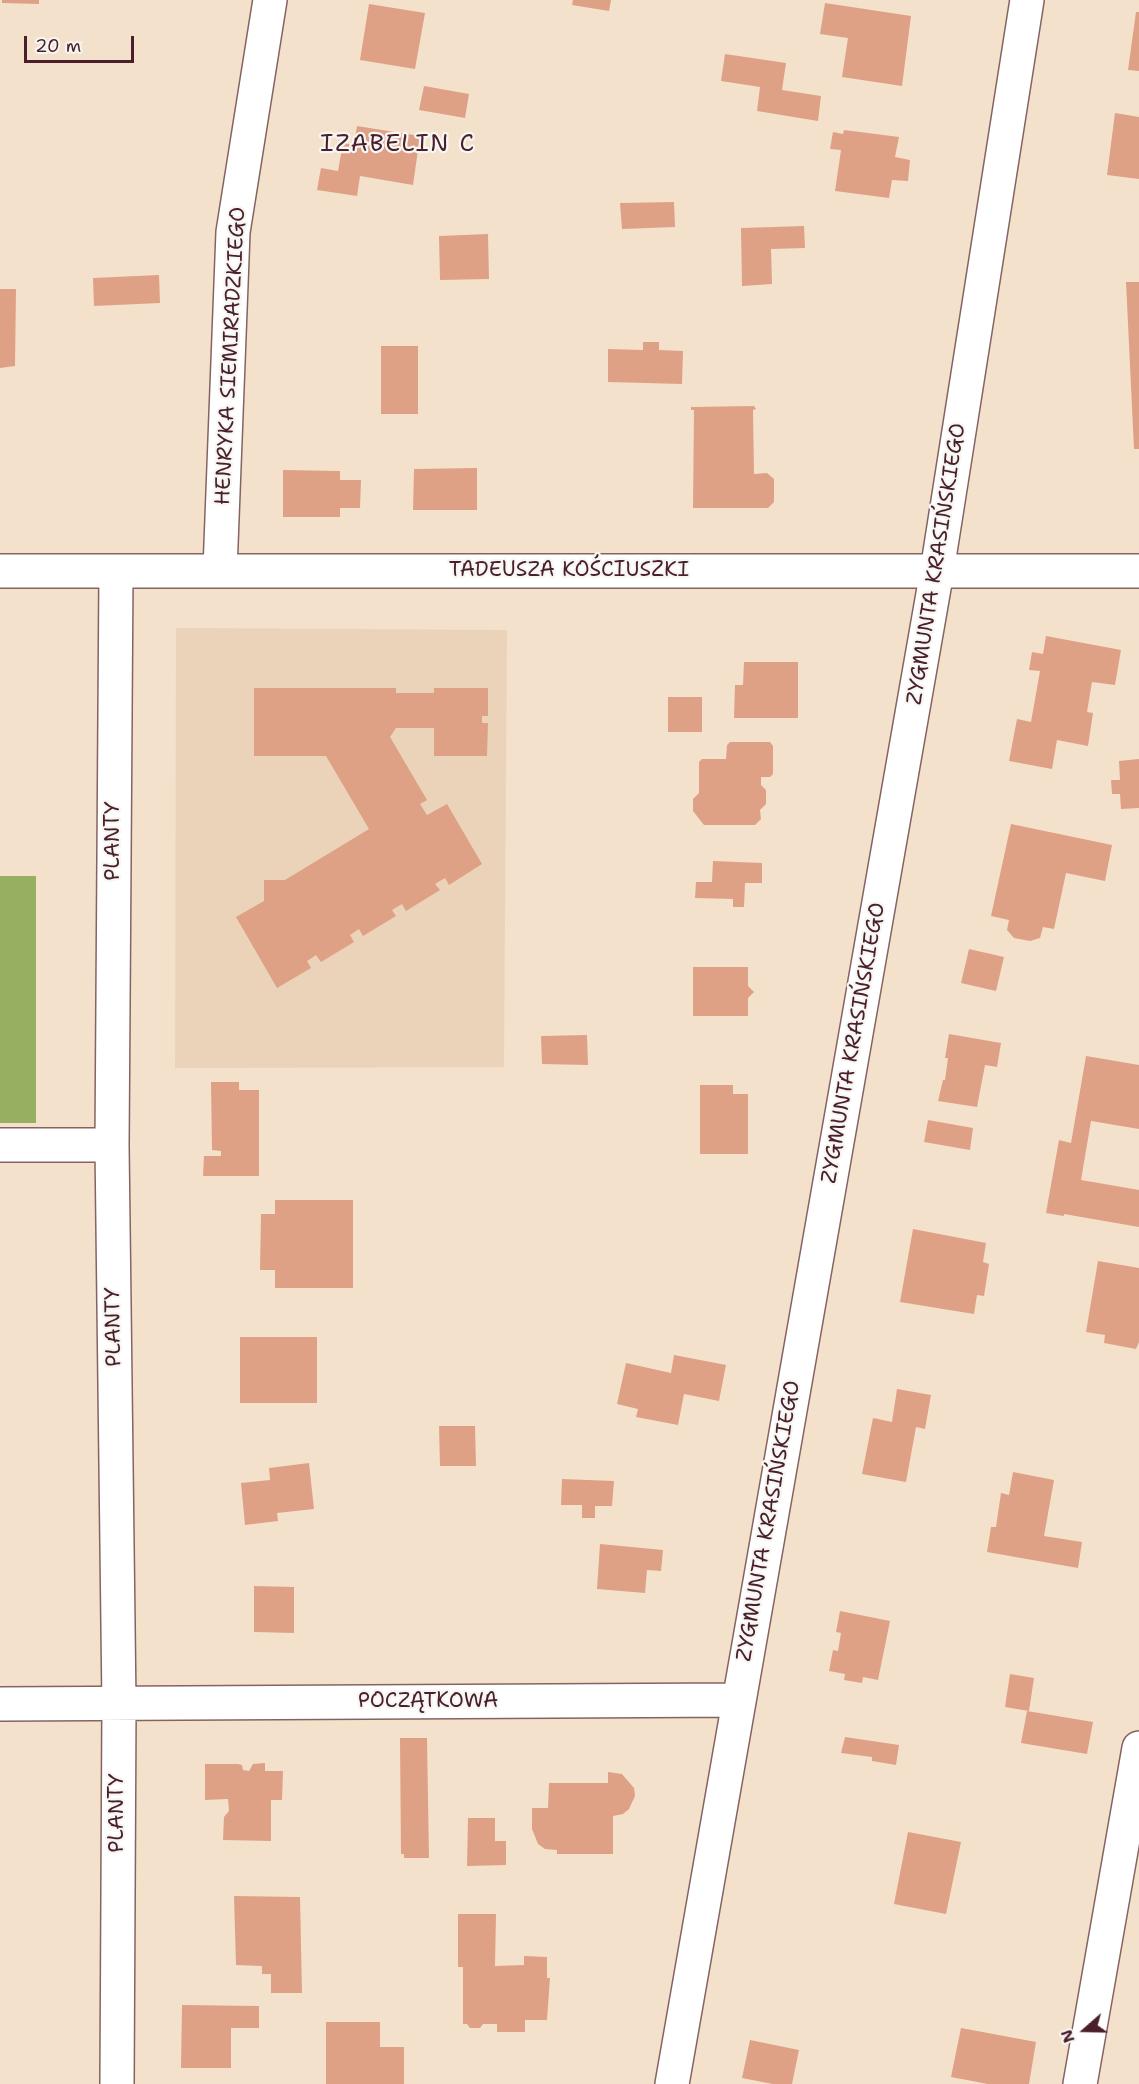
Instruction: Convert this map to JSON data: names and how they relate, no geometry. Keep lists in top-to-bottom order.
{
  "streets": {
    "street": [
      "HENRYKA SIEMIRADZKIEGO",
      "ZYGMUNTA KRASIŃSKIEGO",
      "TADEUSZA KOŚCIUSZKI",
      "PLANTY",
      "POCZĄTKOWA"
    ]
  },
  "crossings": [
    ["HENRYKA SIEMIRADZKIEGO", "TADEUSZA KOŚCIUSZKI"],
    ["ZYGMUNTA KRASIŃSKIEGO", "TADEUSZA KOŚCIUSZKI"],
    ["ZYGMUNTA KRASIŃSKIEGO", "POCZĄTKOWA"],
    ["TADEUSZA KOŚCIUSZKI", "PLANTY"],
    ["PLANTY", "POCZĄTKOWA"]
  ],
  "districts": ["IZABELIN C"],
  "scale_bar": "20 m",
  "north": "left"
}
